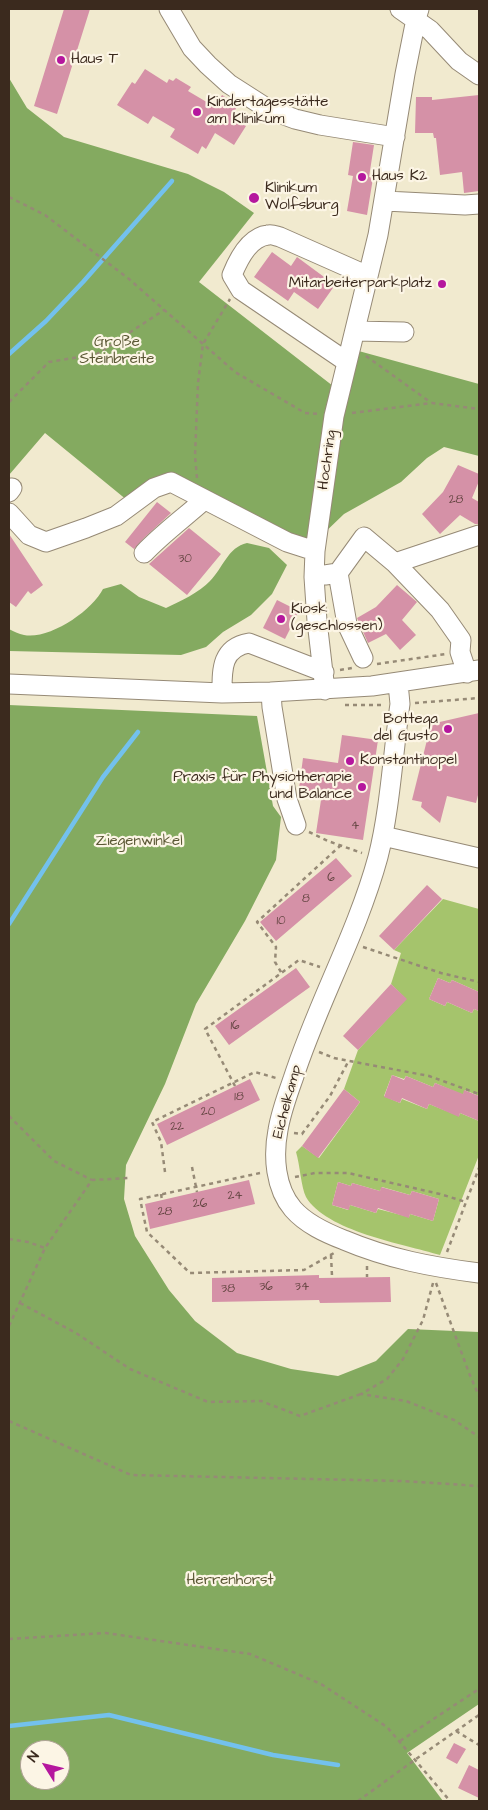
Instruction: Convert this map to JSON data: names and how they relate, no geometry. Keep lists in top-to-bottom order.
{
  "streets": {
    "street": ["Hochring", "Eichelkamp"]
  },
  "parks": ["Große Steinbreite", "Ziegenwinkel", "Herrenhorst"],
  "places": [
    "Haus T",
    "Kindertagesstätte am Klinikum",
    "Haus K2",
    "Klinikum Wolfsburg",
    "Mitarbeiterparkplatz",
    "Kiosk (geschlossen)",
    "Bottega del Gusto",
    "Konstantinopel",
    "Praxis für Physiotherapie und Balance"
  ],
  "house_numbers": [
    "28",
    "30",
    "4",
    "6",
    "8",
    "10",
    "16",
    "18",
    "20",
    "22",
    "24",
    "26",
    "28",
    "36",
    "34",
    "38"
  ],
  "north": "top left"
}
